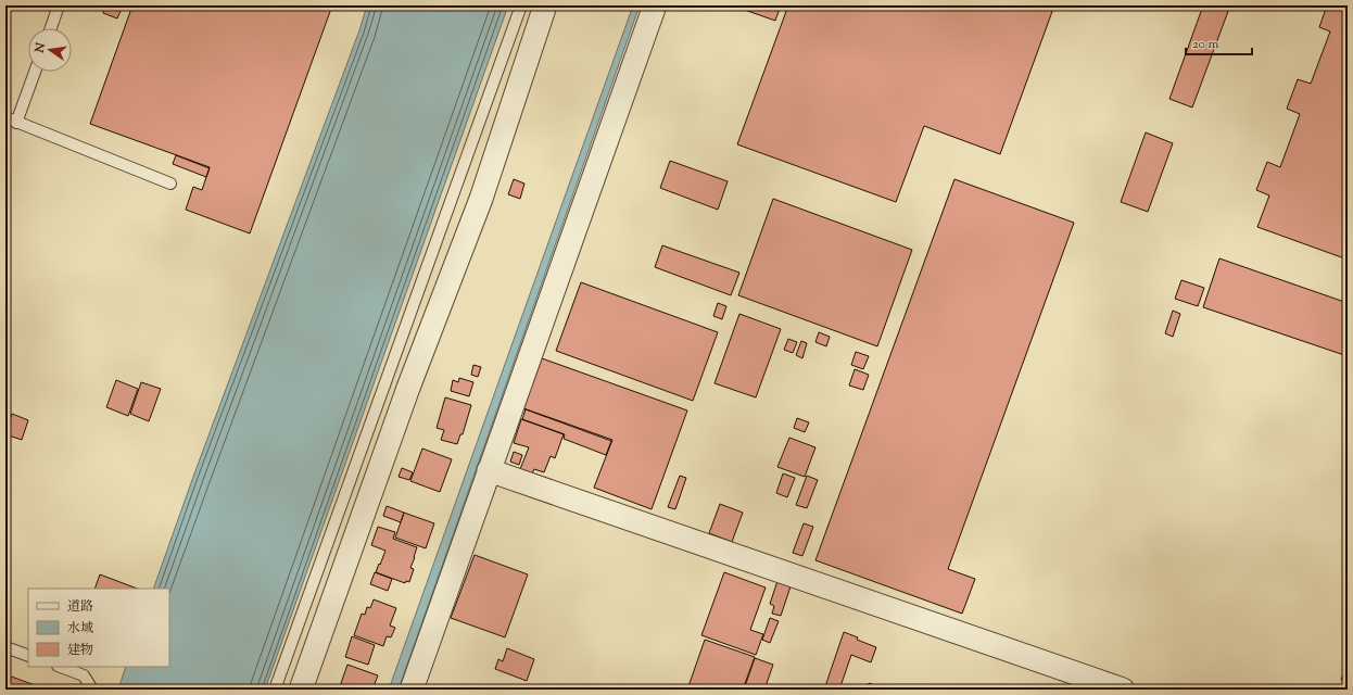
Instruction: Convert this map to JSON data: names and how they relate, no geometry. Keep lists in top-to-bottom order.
{
  "legend": ["道路", "水域", "建物"],
  "scale_bar": "20 m",
  "north": "left"
}
